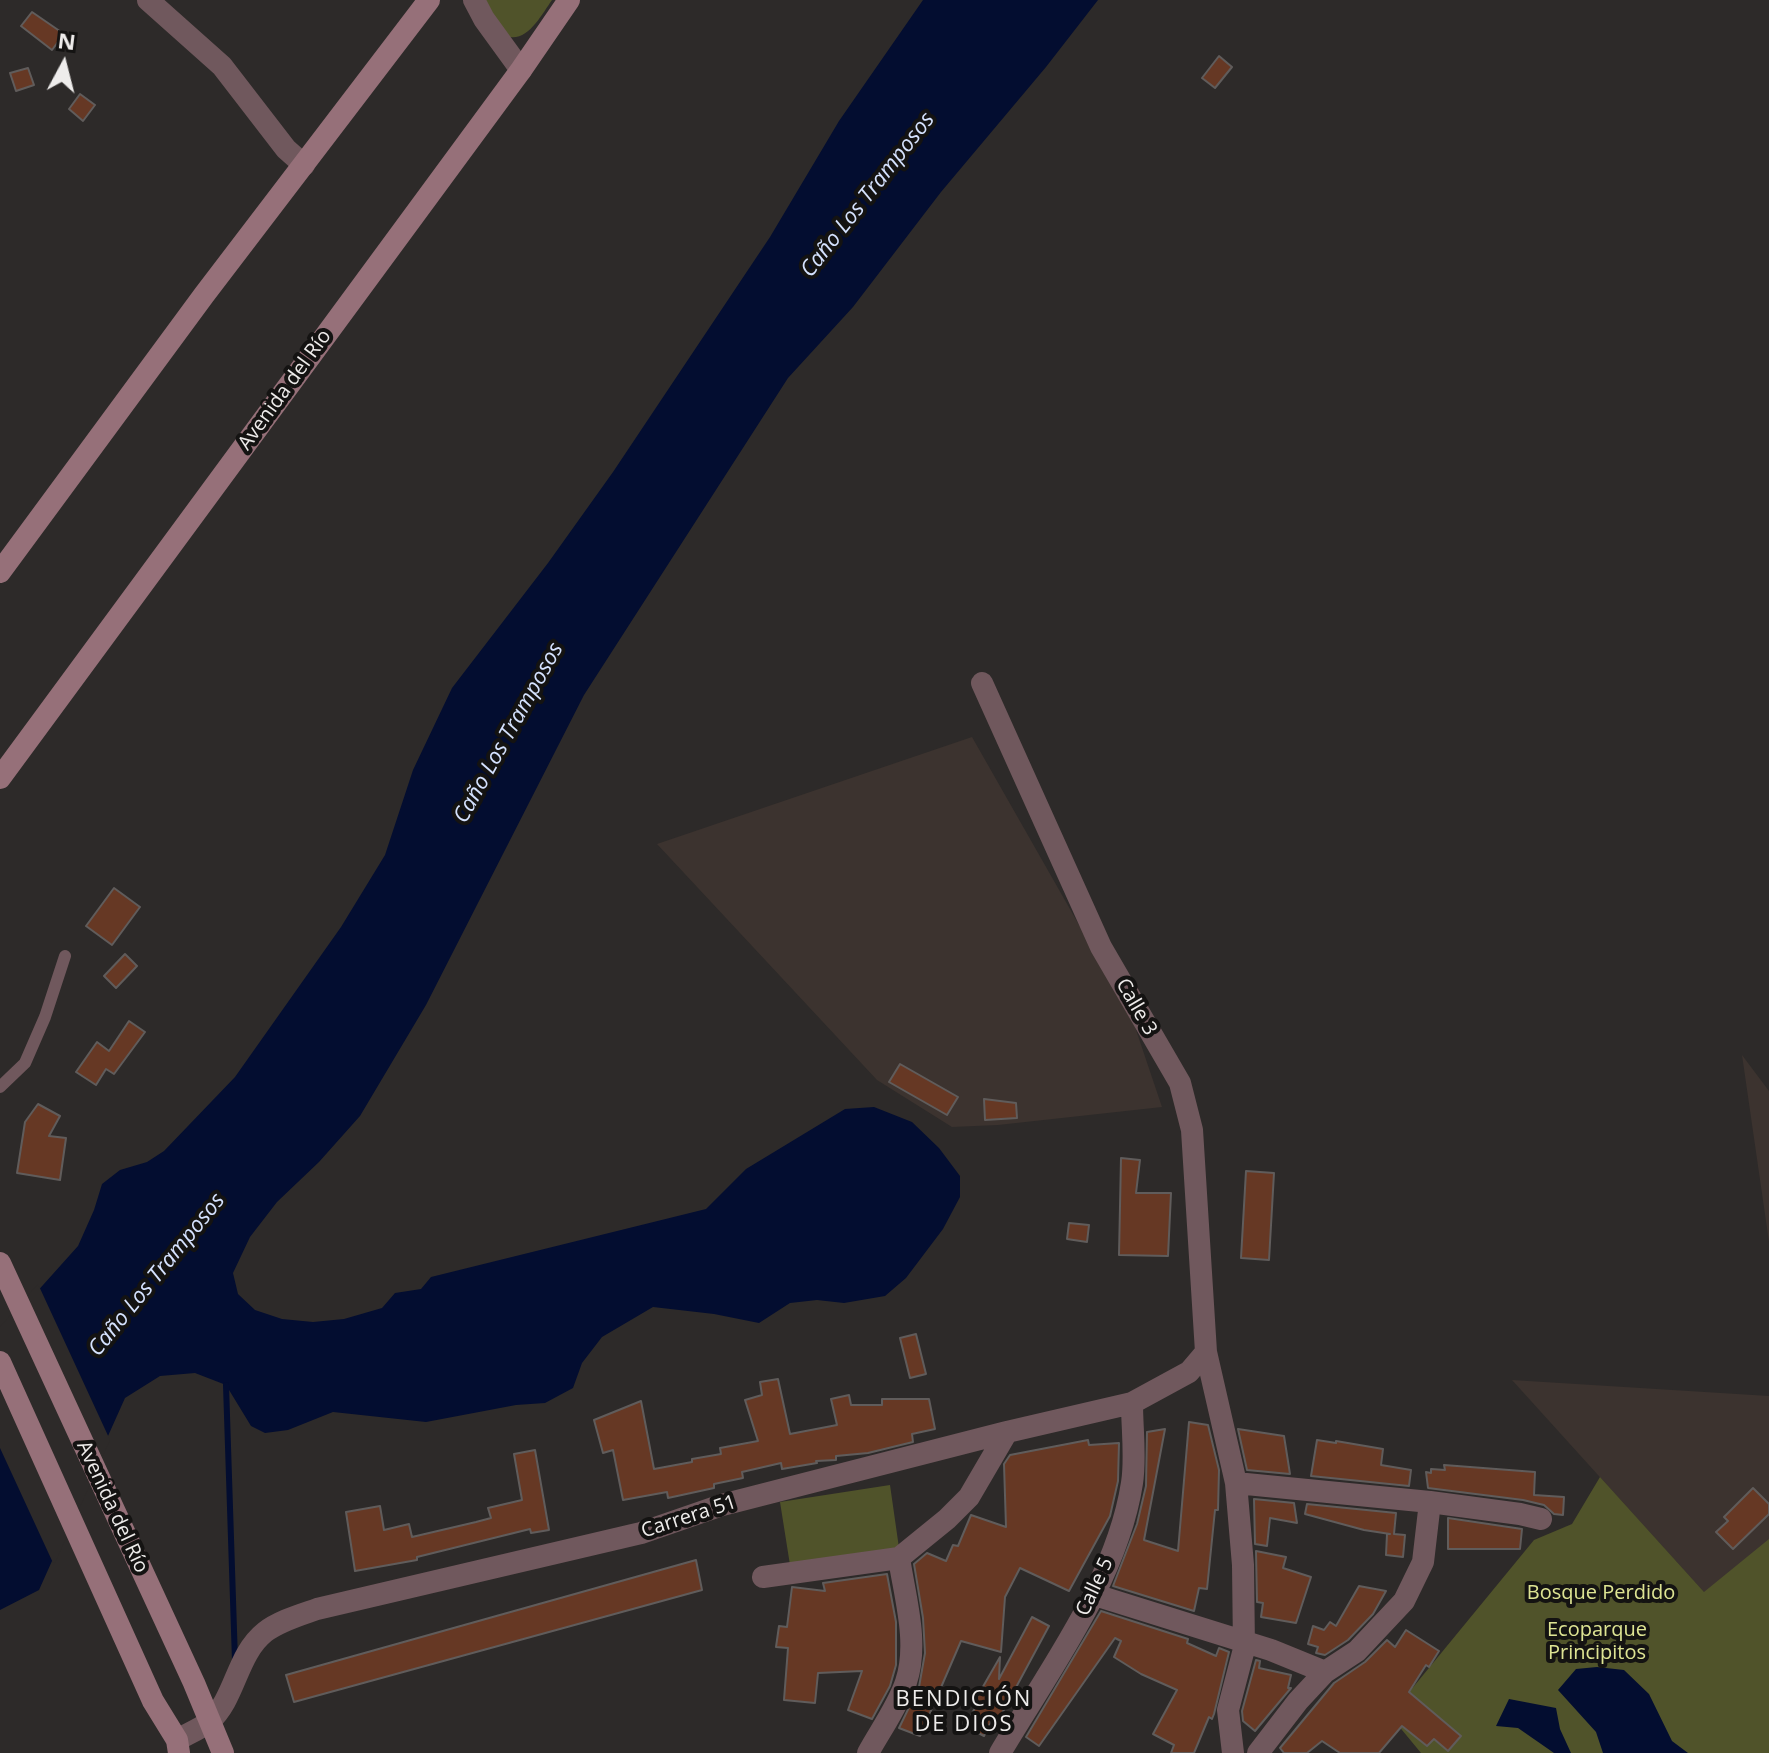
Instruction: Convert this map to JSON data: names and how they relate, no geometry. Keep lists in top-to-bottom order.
{
  "streets": {
    "main road": ["Avenida del Río"],
    "street": ["Calle 3", "Carrera 51", "Calle 5"]
  },
  "crossings": [
    ["Avenida del Río", "Carrera 51"],
    ["Calle 3", "Carrera 51"],
    ["Carrera 51", "Calle 5"]
  ],
  "districts": ["BENDICIÓN DE DIOS"],
  "water": ["Caño Los Tramposos"],
  "parks": ["Bosque Perdido", "Ecoparque Principitos"],
  "north": "top"
}
